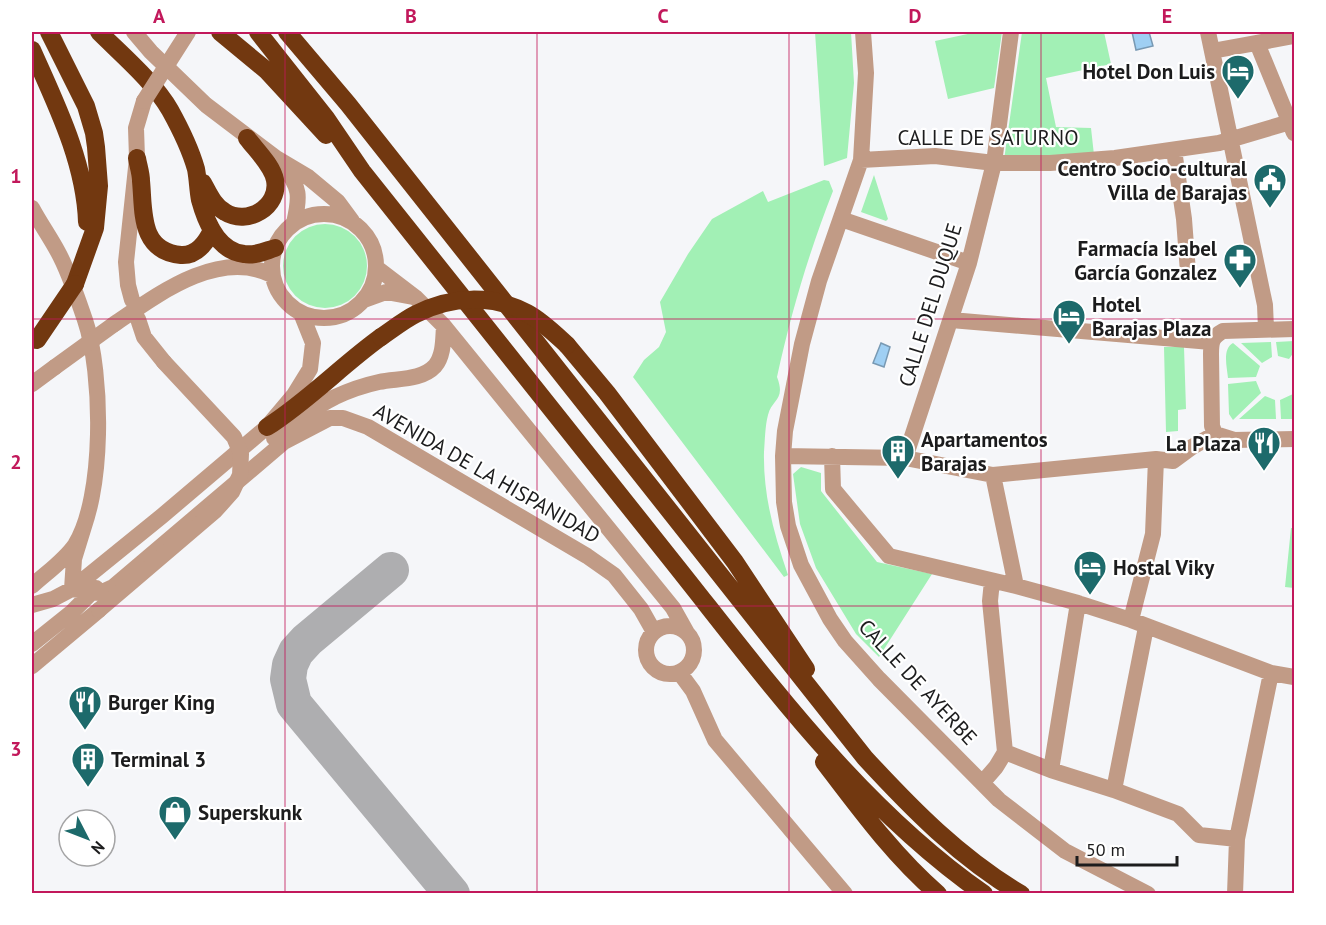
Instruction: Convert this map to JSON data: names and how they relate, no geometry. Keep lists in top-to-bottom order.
{
  "streets": {
    "street": [
      "CALLE DE SATURNO",
      "CALLE DEL DUQUE",
      "AVENIDA DE LA HISPANIDAD",
      "CALLE DE AYERBE"
    ]
  },
  "crossings": [
    ["CALLE DE SATURNO", "CALLE DEL DUQUE"],
    ["CALLE DE SATURNO", "CALLE DE AYERBE"]
  ],
  "places": {
    "hotel": ["Hotel Don Luis", "Hotel Barajas Plaza", "Hostal Viky"],
    "public building": ["Centro Socio-cultural Villa de Barajas"],
    "pharmacy": ["Farmacía Isabel García Gonzalez"],
    "restaurant": ["La Plaza", "Burger King"],
    "building": ["Apartamentos Barajas", "Terminal 3"],
    "shop": ["Superskunk"]
  },
  "scale_bar": "50 m",
  "north": "bottom right",
  "grid": {
    "columns": [
      "A",
      "B",
      "C",
      "D",
      "E"
    ],
    "rows": ["1", "2", "3"]
  }
}
